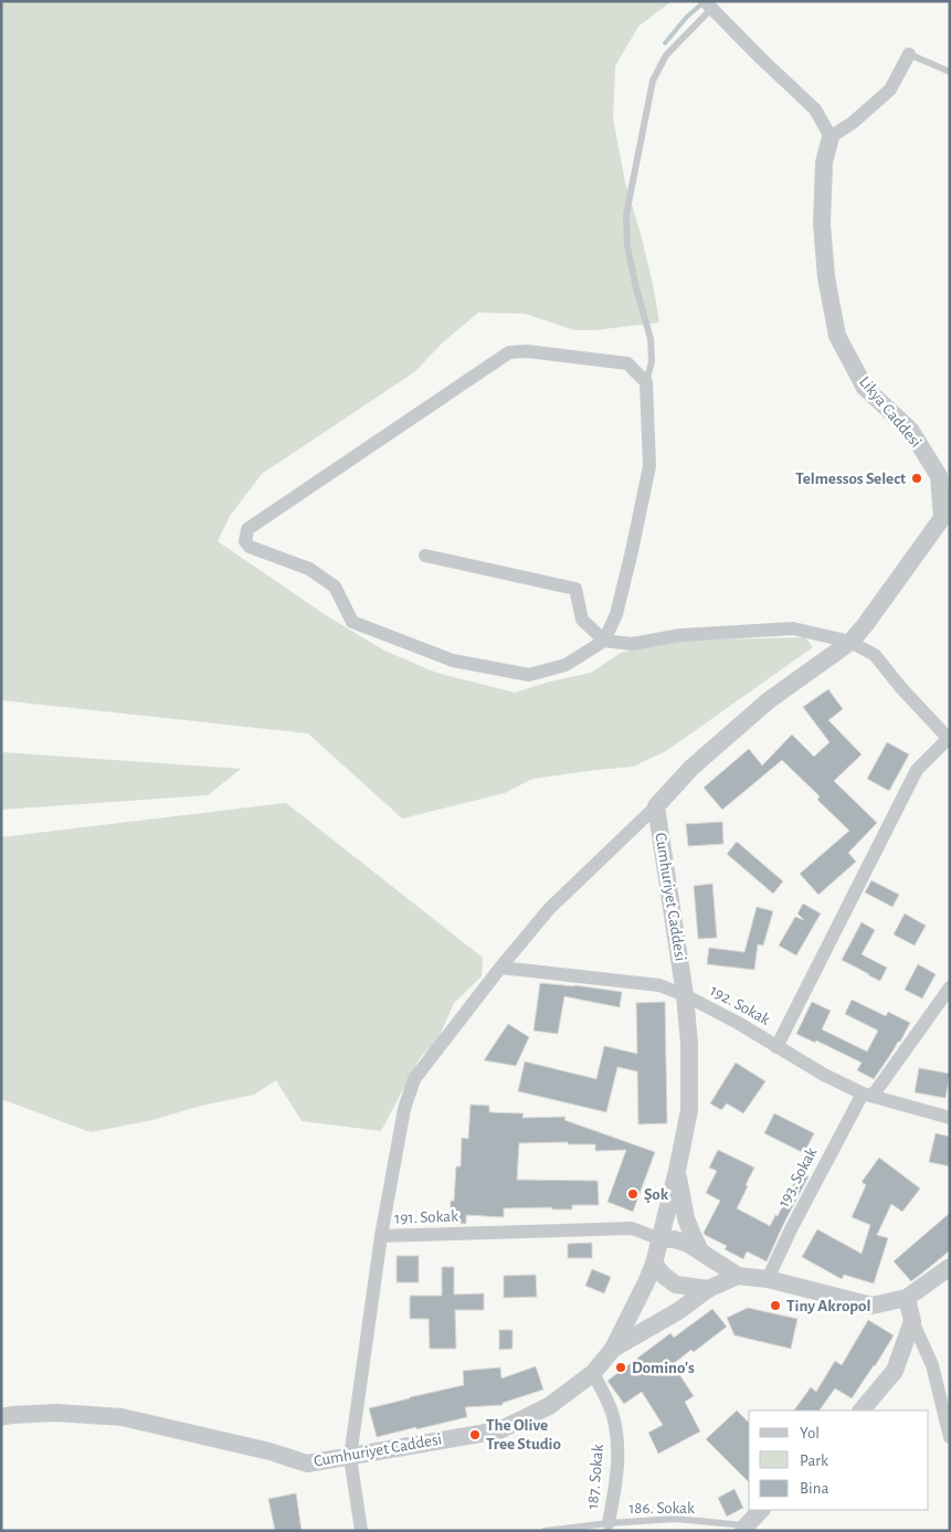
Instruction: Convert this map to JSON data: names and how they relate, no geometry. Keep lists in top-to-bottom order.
{
  "streets": {
    "street": [
      "Likya Caddesi",
      "Cumhuriyet Caddesi",
      "192. Sokak",
      "193. Sokak",
      "191. Sokak",
      "187. Sokak"
    ],
    "lane": ["186. Sokak"]
  },
  "crossings": [
    ["Cumhuriyet Caddesi", "192. Sokak"],
    ["Cumhuriyet Caddesi", "191. Sokak"],
    ["Cumhuriyet Caddesi", "187. Sokak"],
    ["192. Sokak", "193. Sokak"],
    ["187. Sokak", "186. Sokak"]
  ],
  "places": [
    "Telmessos Select",
    "Şok",
    "Tiny Akropol",
    "Domino's",
    "The Olive Tree Studio"
  ],
  "legend": ["Yol", "Park", "Bina"]
}
